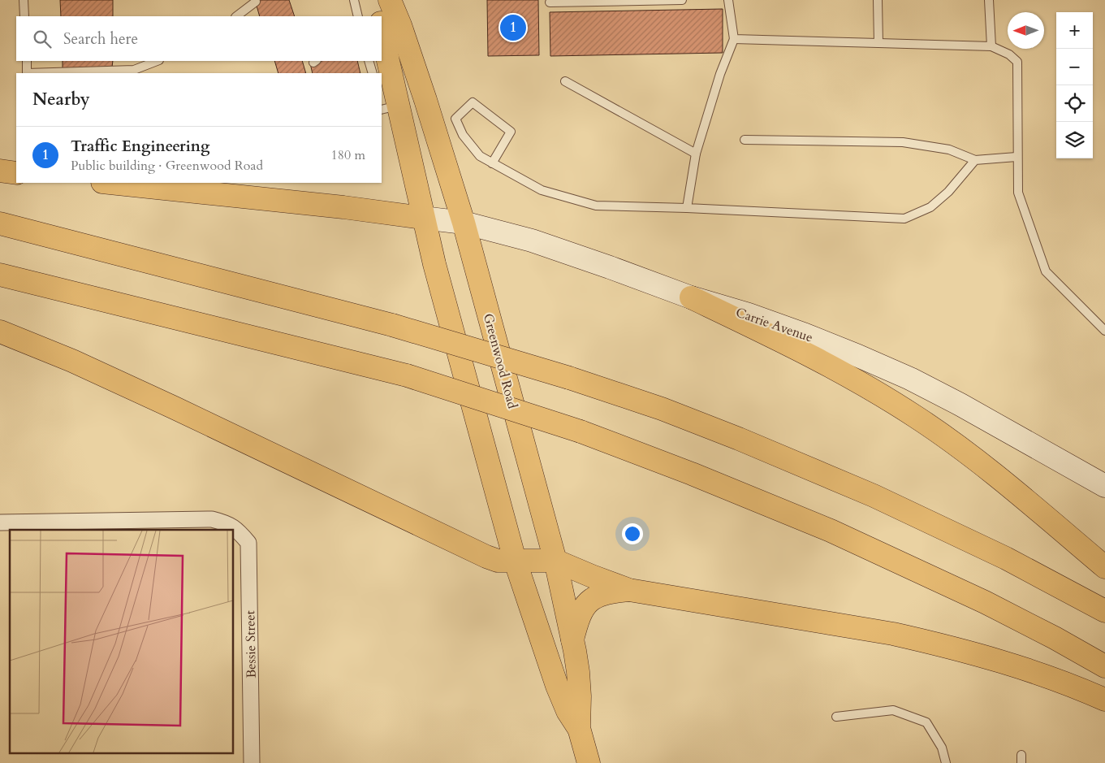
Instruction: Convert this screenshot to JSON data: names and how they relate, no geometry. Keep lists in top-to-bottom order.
{
  "streets": {
    "main road": ["Carrie Avenue", "Greenwood Road"],
    "street": ["Bessie Street"]
  },
  "crossings": [
    ["Carrie Avenue", "Greenwood Road"]
  ],
  "north": "left",
  "page": {
    "map_buttons": ["+", "−"],
    "pins": "1",
    "search": "Search here",
    "heading": "Nearby",
    "list": [
      {
        "mark": "1",
        "name": "Traffic Engineering",
        "note": "Public building · Greenwood Road",
        "value": "180 m"
      }
    ]
  }
}
